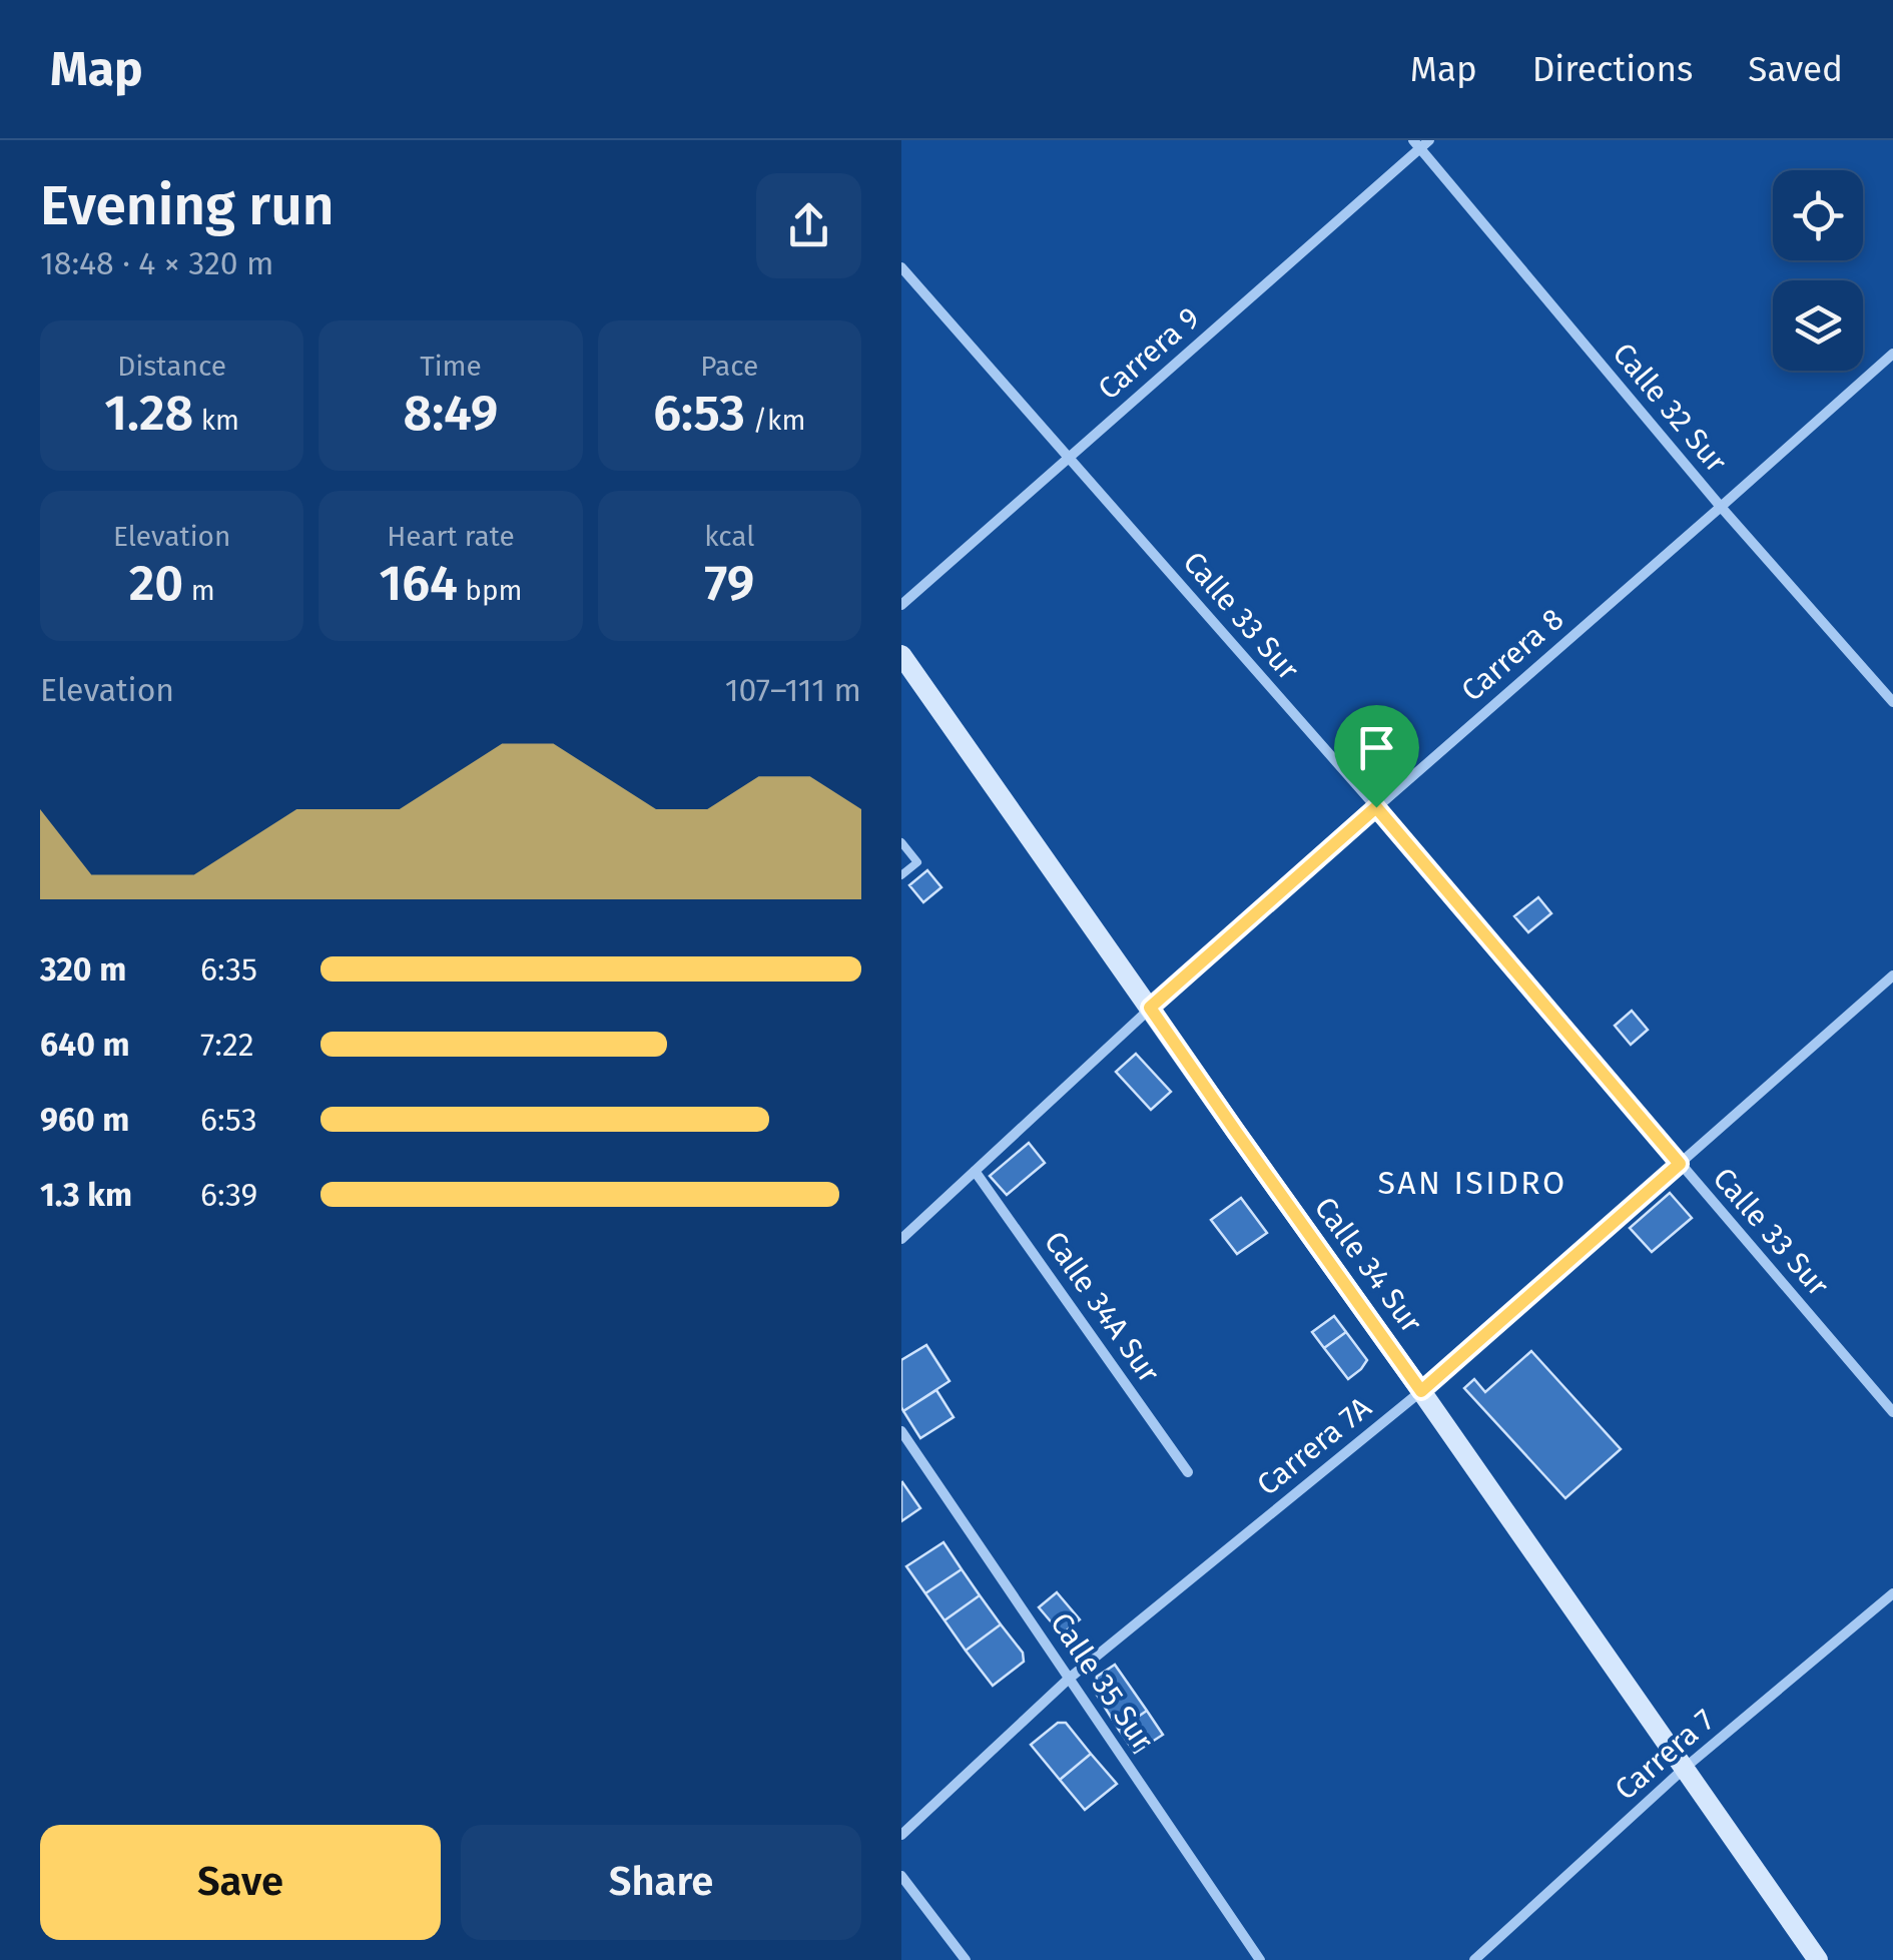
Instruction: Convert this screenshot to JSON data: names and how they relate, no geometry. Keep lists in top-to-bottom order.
{
  "streets": {
    "main road": ["Calle 34 Sur"],
    "street": [
      "Carrera 9",
      "Calle 32 Sur",
      "Calle 33 Sur",
      "Carrera 8",
      "Calle 34A Sur",
      "Carrera 7A",
      "Calle 35 Sur",
      "Carrera 7"
    ]
  },
  "crossings": [
    ["Carrera 9", "Calle 32 Sur"],
    ["Carrera 9", "Calle 33 Sur"],
    ["Calle 32 Sur", "Carrera 8"],
    ["Calle 33 Sur", "Carrera 8"],
    ["Calle 33 Sur", "Carrera 7A"],
    ["Carrera 8", "Calle 34 Sur"],
    ["Carrera 8", "Calle 34A Sur"],
    ["Calle 34 Sur", "Carrera 7A"],
    ["Calle 34 Sur", "Carrera 7"],
    ["Carrera 7A", "Calle 35 Sur"]
  ],
  "districts": ["SAN ISIDRO"],
  "page": {
    "header": "Map",
    "nav": ["Map", "Directions", "Saved"],
    "heading": ["Evening run", "18:48 · 4 × 320 m"],
    "stats": [
      ["Distance", "1.28 km"],
      ["Time", "8:49"],
      ["Pace", "6:53 /km"],
      ["Elevation", "20 m"],
      ["Heart rate", "164 bpm"],
      ["kcal", "79"]
    ],
    "chart": ["Elevation", "107–111 m"],
    "list": [
      {
        "name": "320 m",
        "note": "6:35"
      },
      {
        "name": "640 m",
        "note": "7:22"
      },
      {
        "name": "960 m",
        "note": "6:53"
      },
      {
        "name": "1.3 km",
        "note": "6:39"
      }
    ],
    "buttons": ["Save", "Share"]
  }
}
